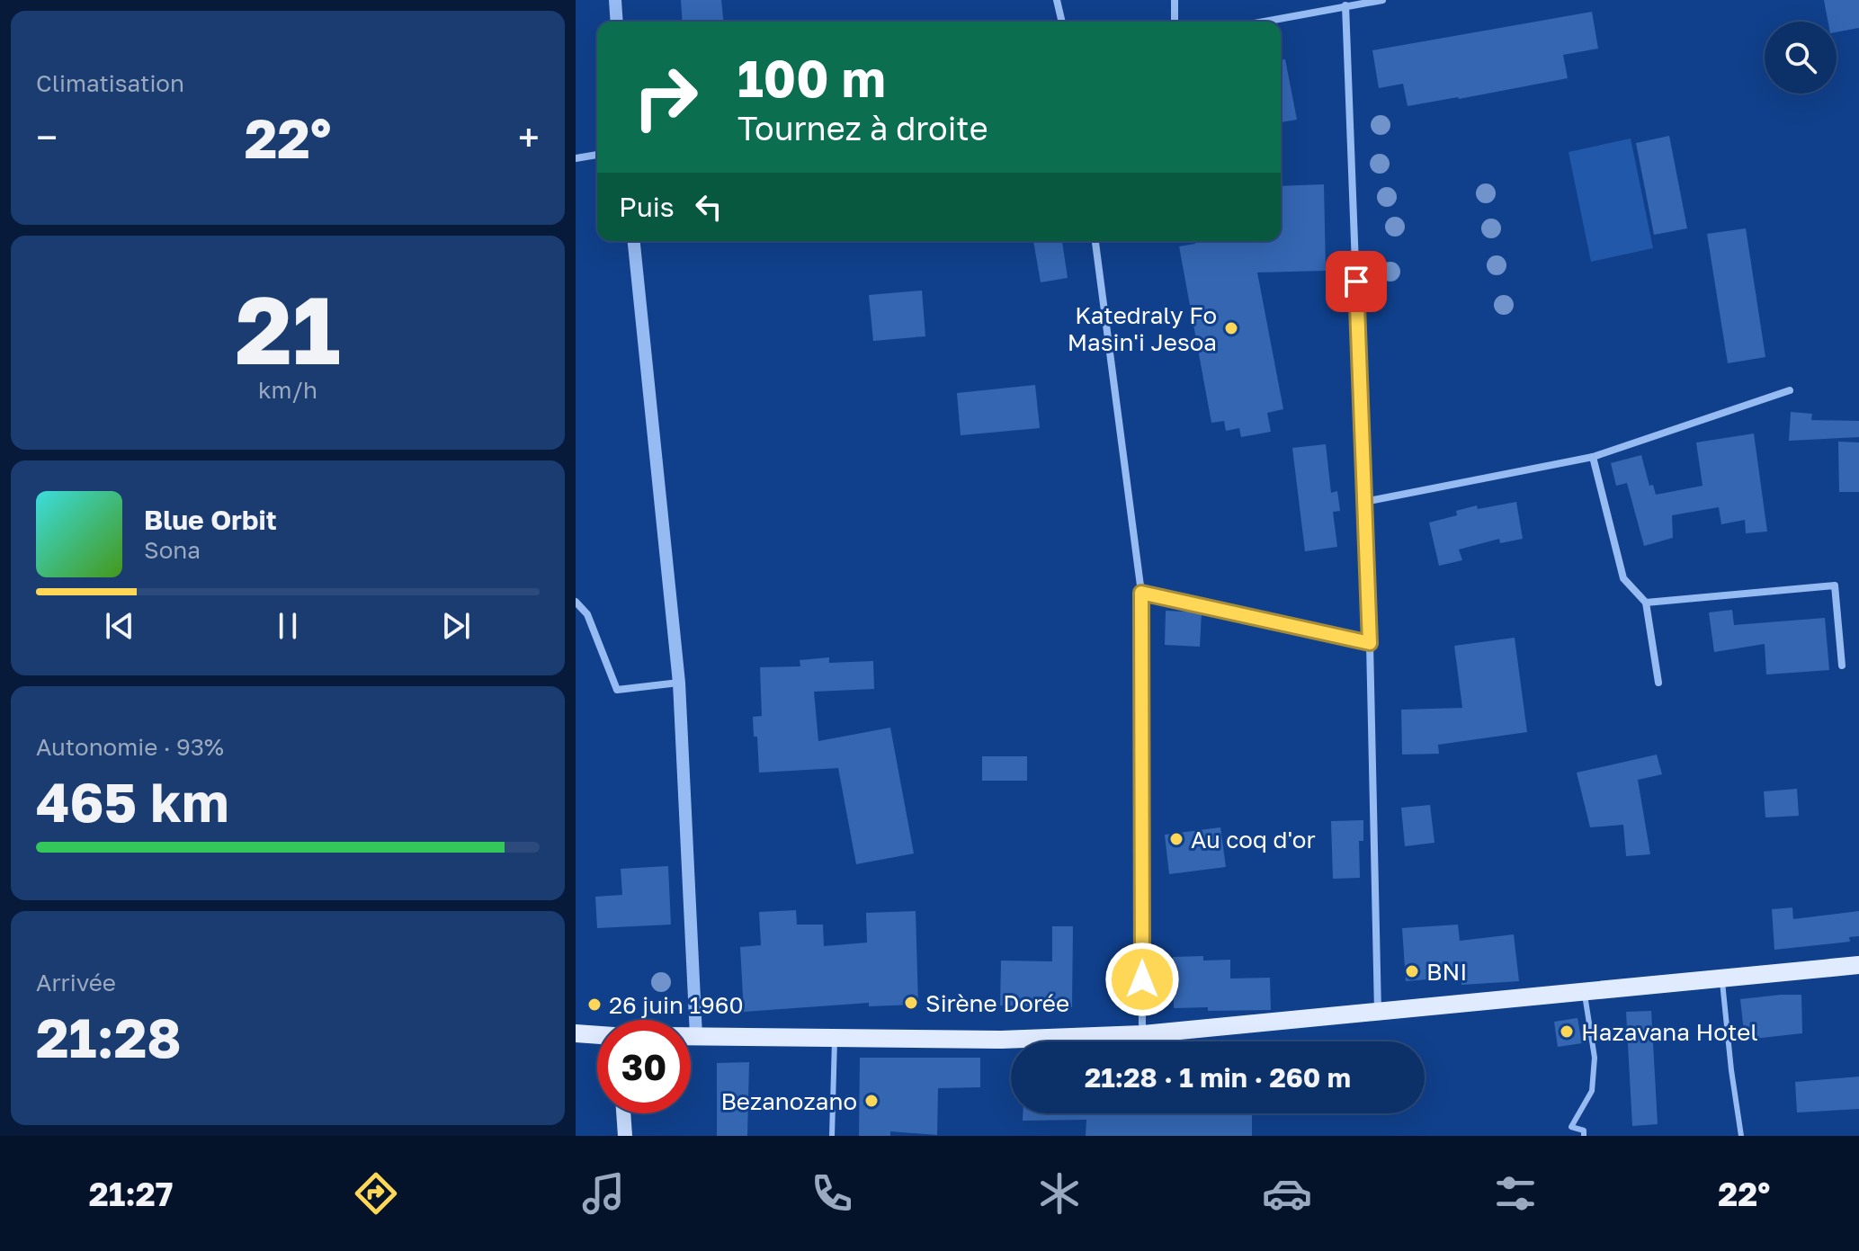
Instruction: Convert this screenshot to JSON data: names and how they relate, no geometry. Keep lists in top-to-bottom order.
{
  "places": [
    "Katedraly Fo Masin'i Jesoa",
    "Au coq d'or",
    "BNI",
    "Sirène Dorée",
    "26 juin 1960",
    "Hazavana Hotel",
    "Bezanozano"
  ],
  "page": {
    "tile": [
      "Climatisation",
      ["21", "km/h"],
      ["Autonomie · 93%", "465 km"],
      ["Arrivée", "21:28"]
    ],
    "turn": ["100 m", "Tournez à droite"],
    "heat": ["−", "22°", "+"],
    "then": "Puis",
    "song": ["Blue Orbit", "Sona"],
    "limit": "30",
    "trip": "21:28 · 1 min · 260 m",
    "tabs": ["21:27", "22°"]
  }
}
